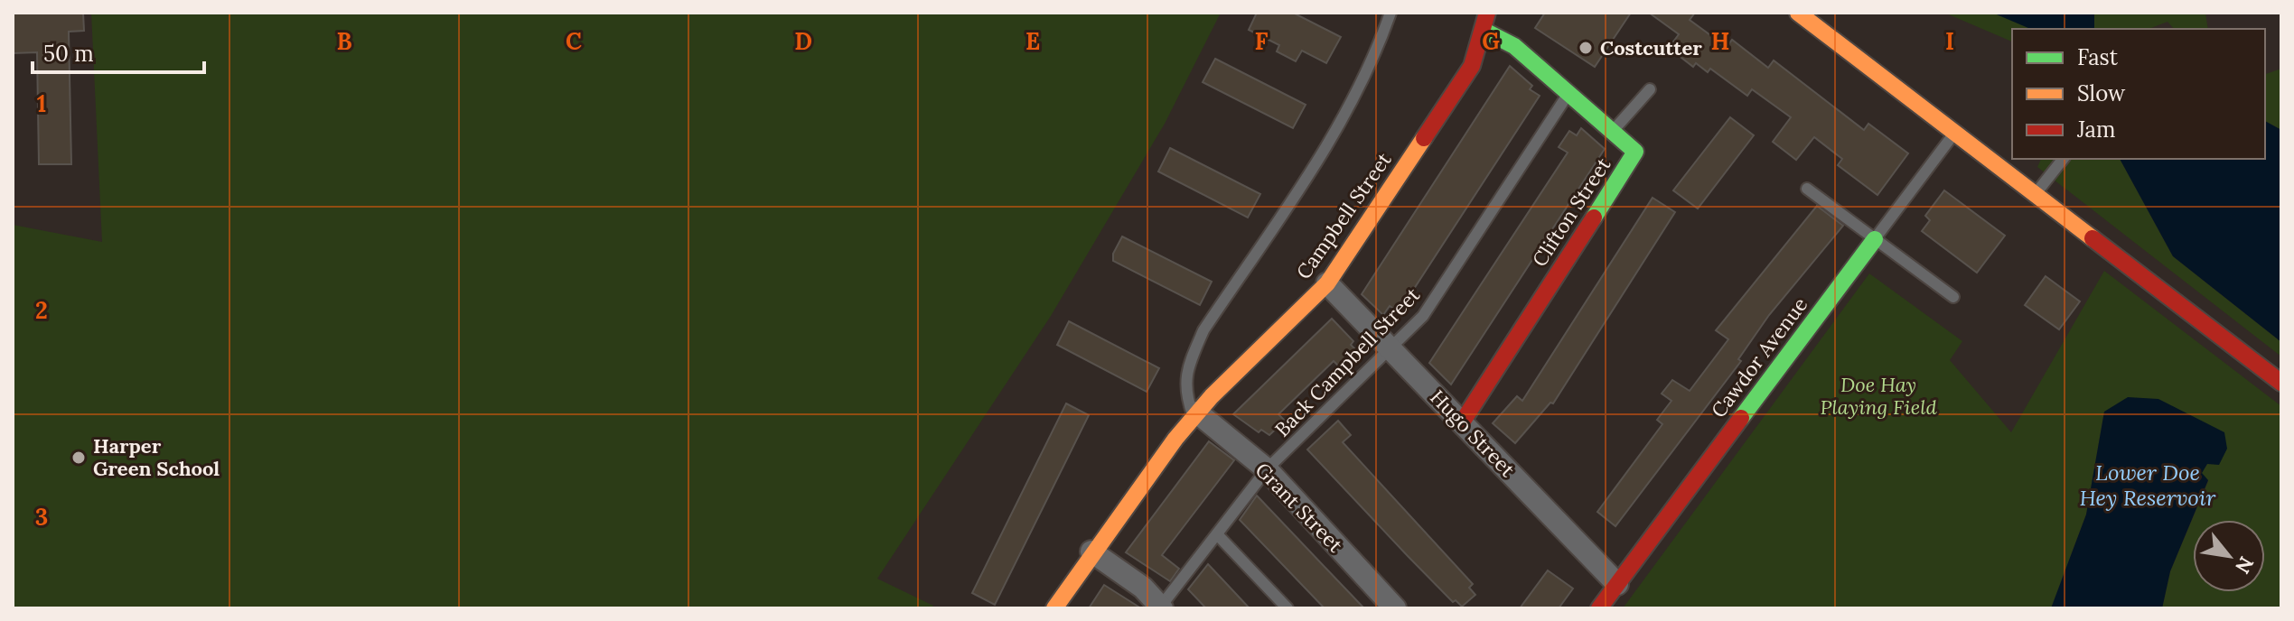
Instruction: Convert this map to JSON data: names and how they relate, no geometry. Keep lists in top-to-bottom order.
{
  "streets": {
    "street": [
      "Clifton Street",
      "Campbell Street",
      "Cawdor Avenue",
      "Hugo Street",
      "Grant Street"
    ],
    "lane": ["Back Campbell Street"]
  },
  "crossings": [
    ["Clifton Street", "Campbell Street"],
    ["Clifton Street", "Back Campbell Street"],
    ["Clifton Street", "Hugo Street"],
    ["Campbell Street", "Hugo Street"],
    ["Campbell Street", "Grant Street"],
    ["Cawdor Avenue", "Hugo Street"],
    ["Back Campbell Street", "Hugo Street"],
    ["Back Campbell Street", "Grant Street"]
  ],
  "water": ["Lower Doe Hey Reservoir"],
  "parks": ["Doe Hay Playing Field"],
  "places": ["Costcutter", "Harper Green School"],
  "legend": ["Fast", "Slow", "Jam"],
  "scale_bar": "50 m",
  "north": "bottom right",
  "grid": {
    "columns": [
      "B",
      "C",
      "D",
      "E",
      "F",
      "G",
      "H",
      "I"
    ],
    "rows": ["1", "2", "3"]
  }
}
